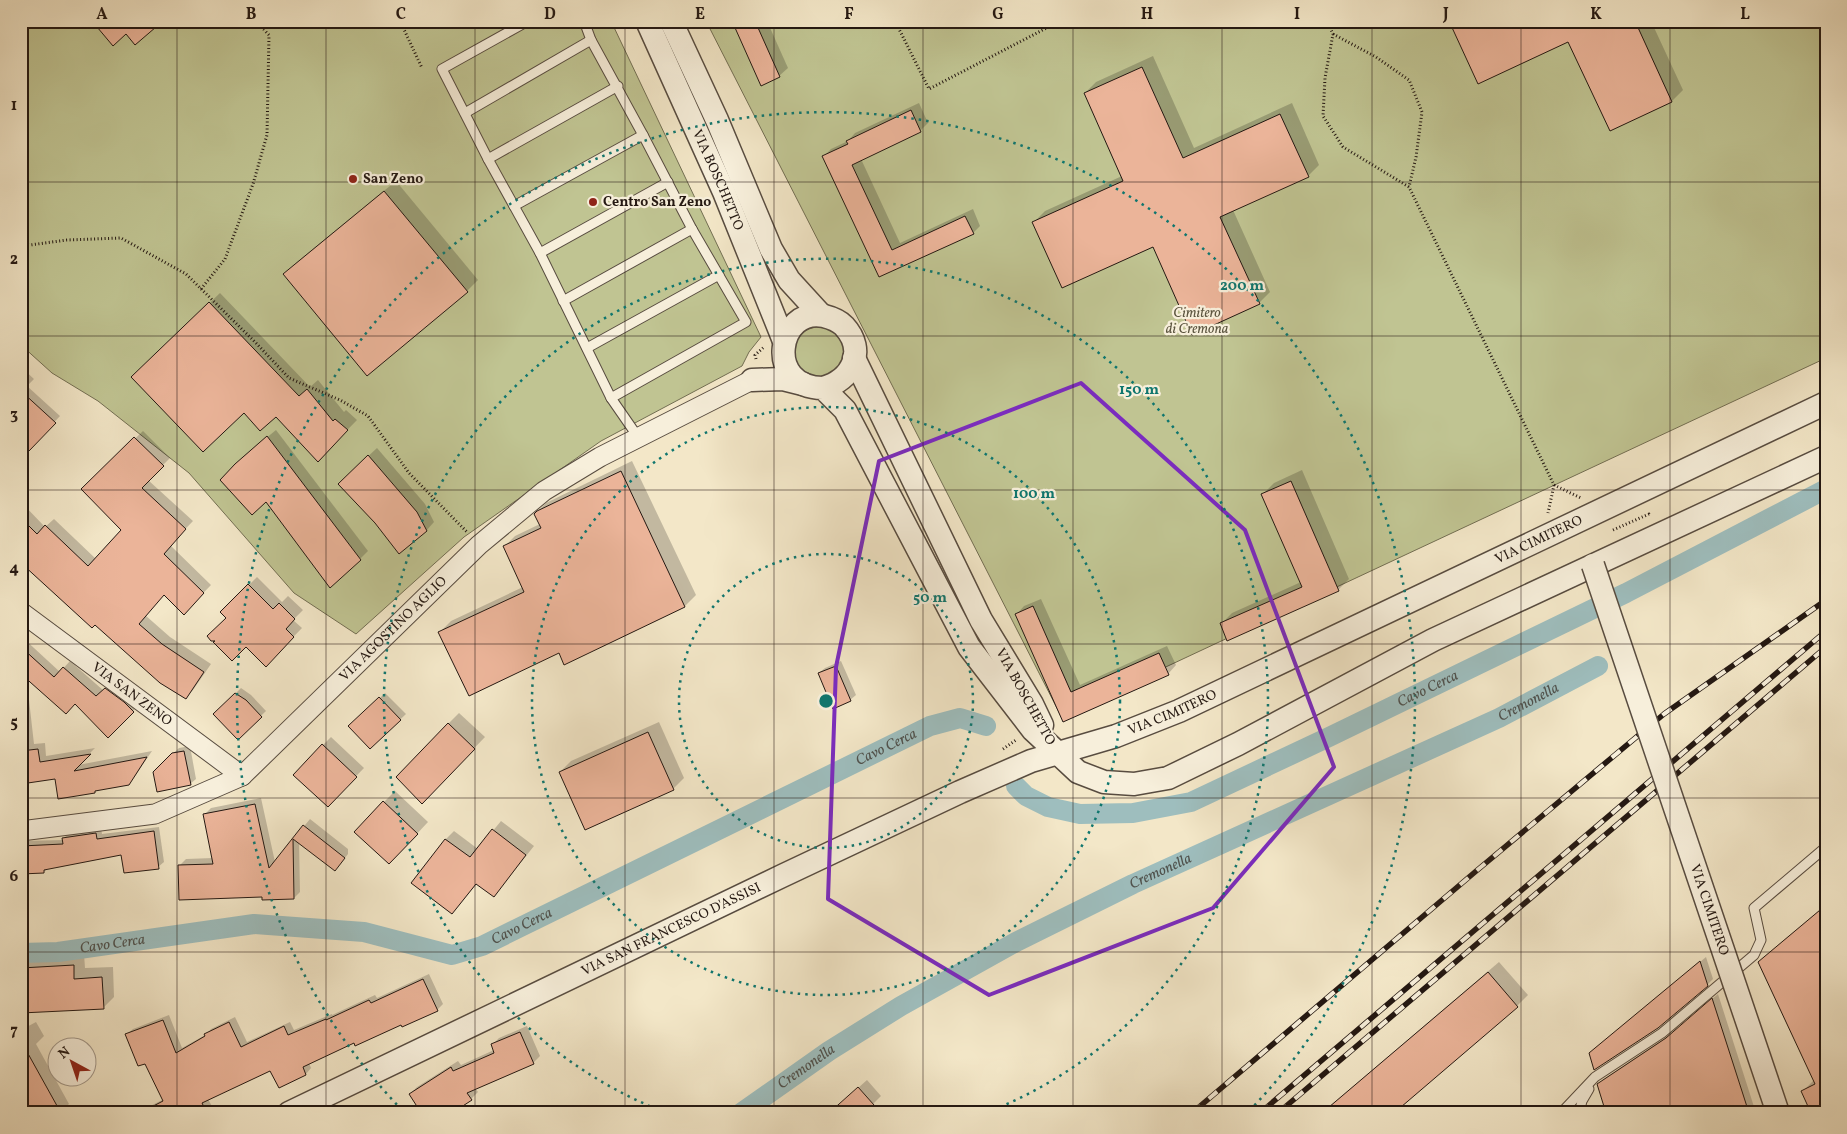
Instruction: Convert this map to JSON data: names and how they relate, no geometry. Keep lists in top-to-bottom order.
{
  "streets": {
    "street": [
      "VIA BOSCHETTO",
      "VIA CIMITERO",
      "VIA AGOSTINO AGLIO",
      "VIA SAN ZENO",
      "VIA SAN FRANCESCO D'ASSISI"
    ]
  },
  "crossings": [
    ["VIA BOSCHETTO", "VIA CIMITERO"],
    ["VIA BOSCHETTO", "VIA AGOSTINO AGLIO"],
    ["VIA BOSCHETTO", "VIA SAN FRANCESCO D'ASSISI"],
    ["VIA CIMITERO", "VIA SAN FRANCESCO D'ASSISI"],
    ["VIA AGOSTINO AGLIO", "VIA SAN ZENO"]
  ],
  "water": ["Cavo Cerca", "Cremonella"],
  "parks": ["Cimitero di Cremona"],
  "places": ["San Zeno", "Centro San Zeno"],
  "north": "top left",
  "grid": {
    "columns": [
      "A",
      "B",
      "C",
      "D",
      "E",
      "F",
      "G",
      "H",
      "I",
      "J",
      "K",
      "L"
    ],
    "rows": [
      "1",
      "2",
      "3",
      "4",
      "5",
      "6",
      "7"
    ]
  },
  "rings": [
    "200 m",
    "150 m",
    "100 m",
    "50 m"
  ]
}
